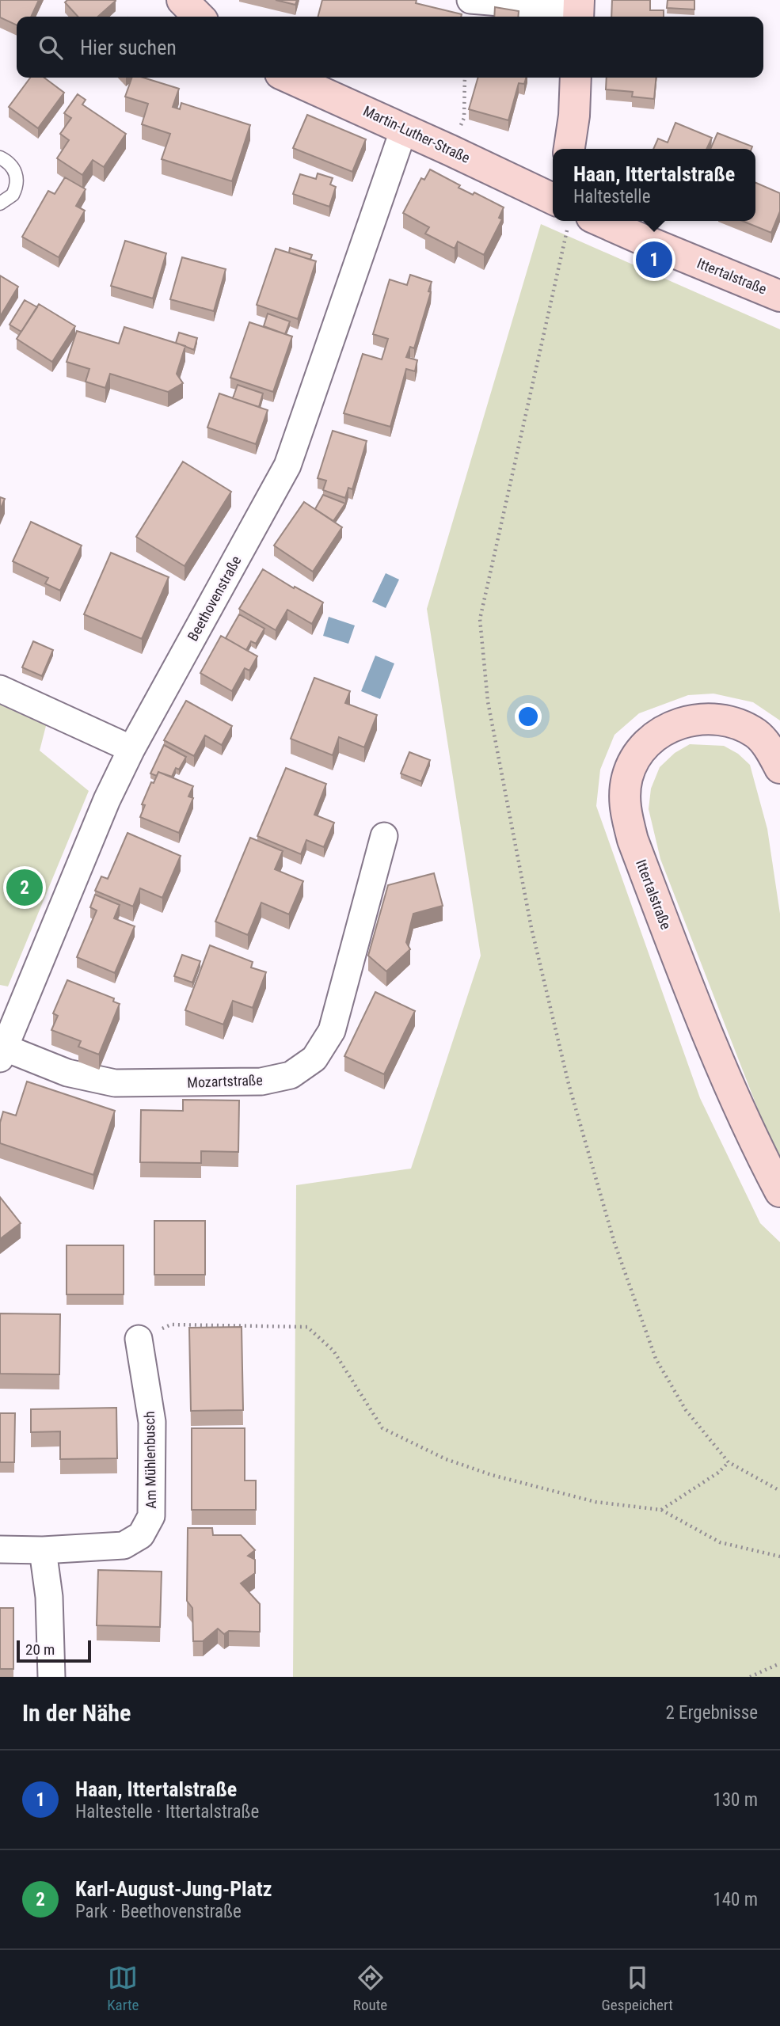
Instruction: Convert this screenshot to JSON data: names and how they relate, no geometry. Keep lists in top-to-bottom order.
{
  "streets": {
    "main road": ["Martin-Luther-Straße", "Ittertalstraße"],
    "street": ["Beethovenstraße", "Mozartstraße", "Am Mühlenbusch"]
  },
  "crossings": [
    ["Martin-Luther-Straße", "Beethovenstraße"],
    ["Beethovenstraße", "Mozartstraße"]
  ],
  "scale_bar": "20 m",
  "page": {
    "search": "Hier suchen",
    "popup": ["Haan, Ittertalstraße", "Haltestelle"],
    "pins": ["1", "2"],
    "scale": "20 m",
    "heading": ["In der Nähe", "2 Ergebnisse"],
    "list": [
      {
        "mark": "1",
        "name": "Haan, Ittertalstraße",
        "note": "Haltestelle · Ittertalstraße",
        "value": "130 m"
      },
      {
        "mark": "2",
        "name": "Karl-August-Jung-Platz",
        "note": "Park · Beethovenstraße",
        "value": "140 m"
      }
    ],
    "nav": ["Karte", "Route", "Gespeichert"]
  }
}
